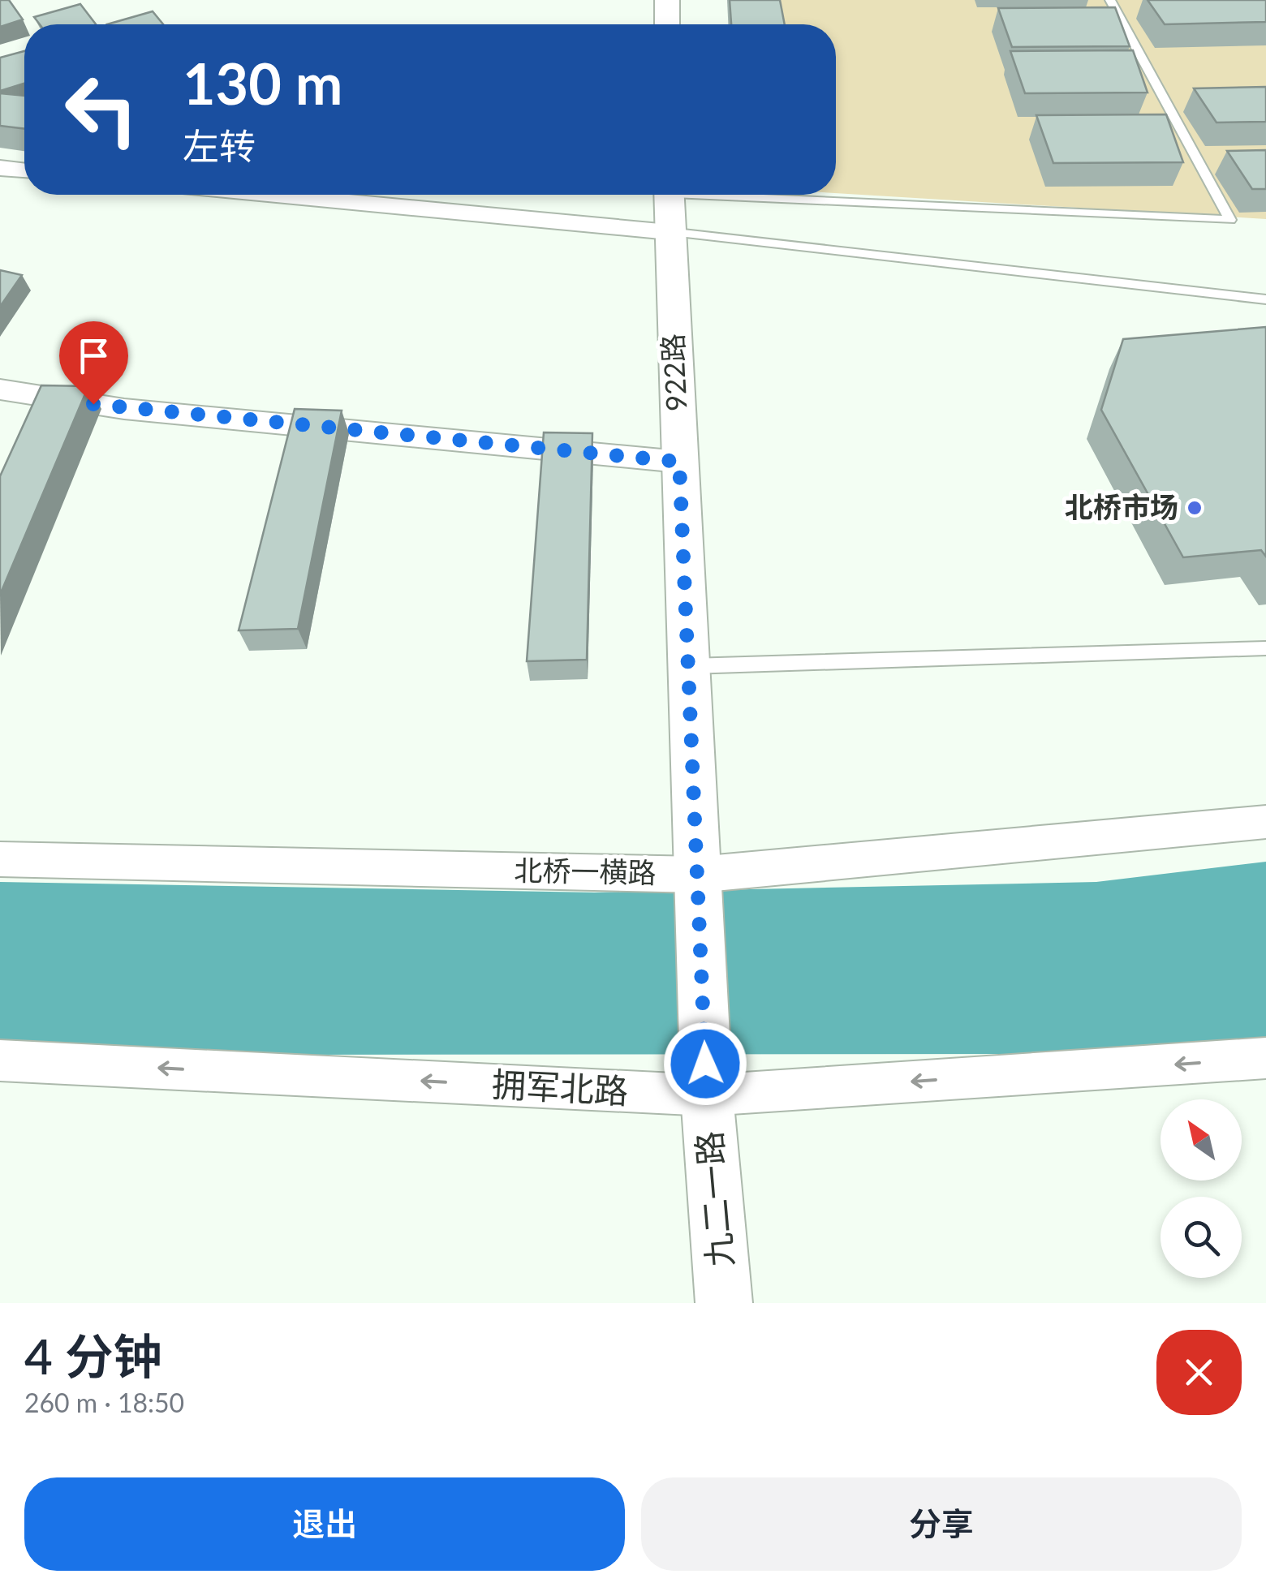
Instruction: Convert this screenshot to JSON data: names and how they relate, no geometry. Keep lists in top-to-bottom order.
{
  "streets": {
    "street": [
      "922路",
      "北桥一横路",
      "拥军北路",
      "九二一路"
    ]
  },
  "crossings": [
    ["922路", "北桥一横路"],
    ["922路", "拥军北路"],
    ["922路", "九二一路"],
    ["拥军北路", "九二一路"]
  ],
  "one_way": ["拥军北路"],
  "places": ["北桥市场"],
  "north": "top left",
  "page": {
    "turn": ["130 m", "左转"],
    "heading": ["4 分钟", "260 m · 18:50"],
    "buttons": ["退出", "分享"]
  }
}
